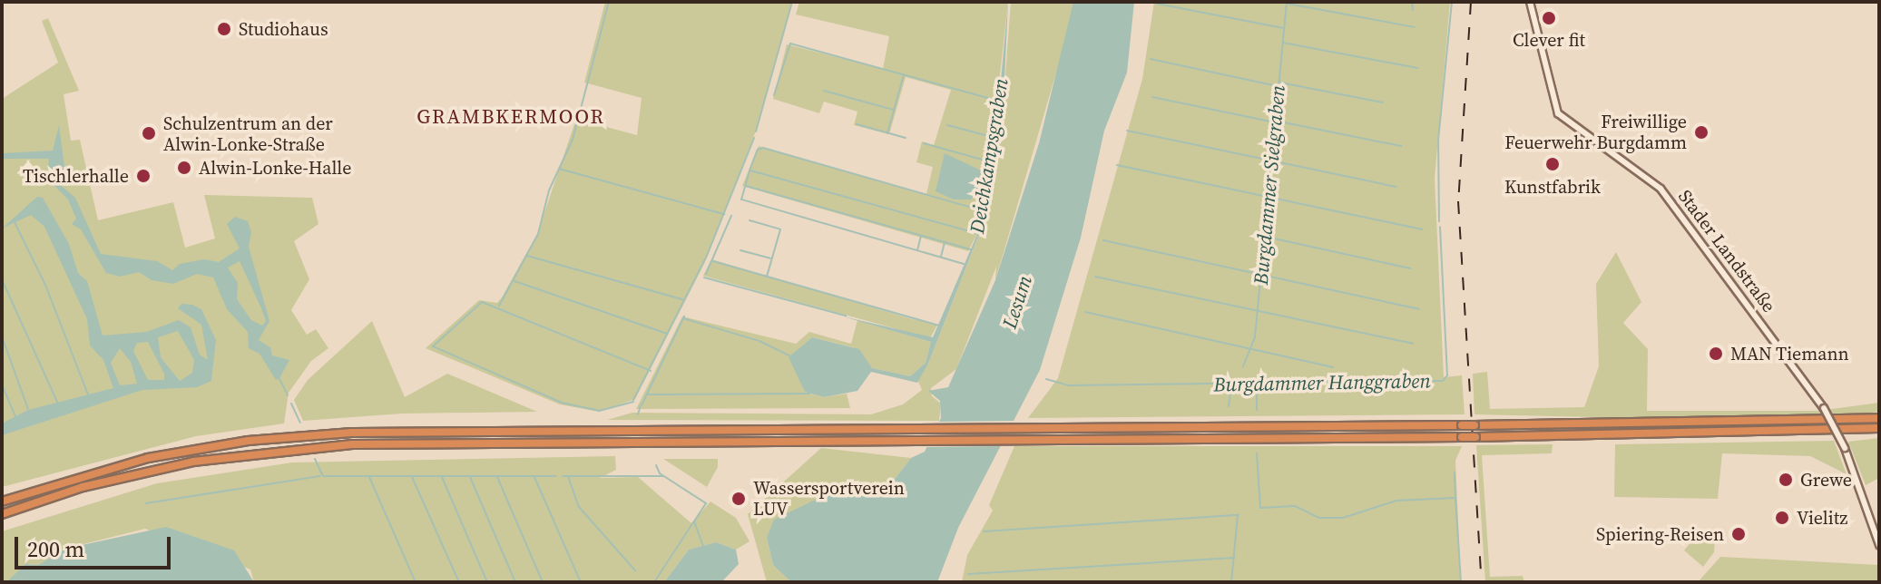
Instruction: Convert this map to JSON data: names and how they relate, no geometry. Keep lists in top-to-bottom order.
{
  "streets": {
    "street": ["Stader Landstraße"]
  },
  "districts": ["GRAMBKERMOOR"],
  "water": [
    "Deichkampsgraben",
    "Burgdammer Sielgraben",
    "Lesum",
    "Burgdammer Hanggraben"
  ],
  "places": [
    "Clever fit",
    "Studiohaus",
    "Freiwillige Feuerwehr Burgdamm",
    "Schulzentrum an der Alwin-Lonke-Straße",
    "Kunstfabrik",
    "Alwin-Lonke-Halle",
    "Tischlerhalle",
    "MAN Tiemann",
    "Grewe",
    "Wassersportverein LUV",
    "Vielitz",
    "Spiering-Reisen"
  ],
  "scale_bar": "200 m"
}
